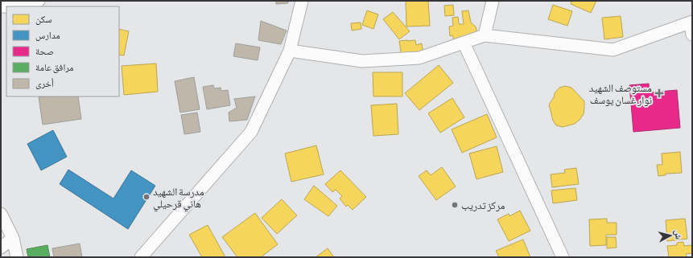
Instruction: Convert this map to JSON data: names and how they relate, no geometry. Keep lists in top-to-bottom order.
{
  "places": {
    "health": ["مستوصف الشهيد نوار غسان يوسف"],
    "other": ["مدرسة الشهيد هاني قرحيلي", "مركز تدريب"]
  },
  "legend": [
    "سكن",
    "مدارس",
    "صحة",
    "مرافق عامة",
    "أخرى"
  ],
  "north": "right"
}
